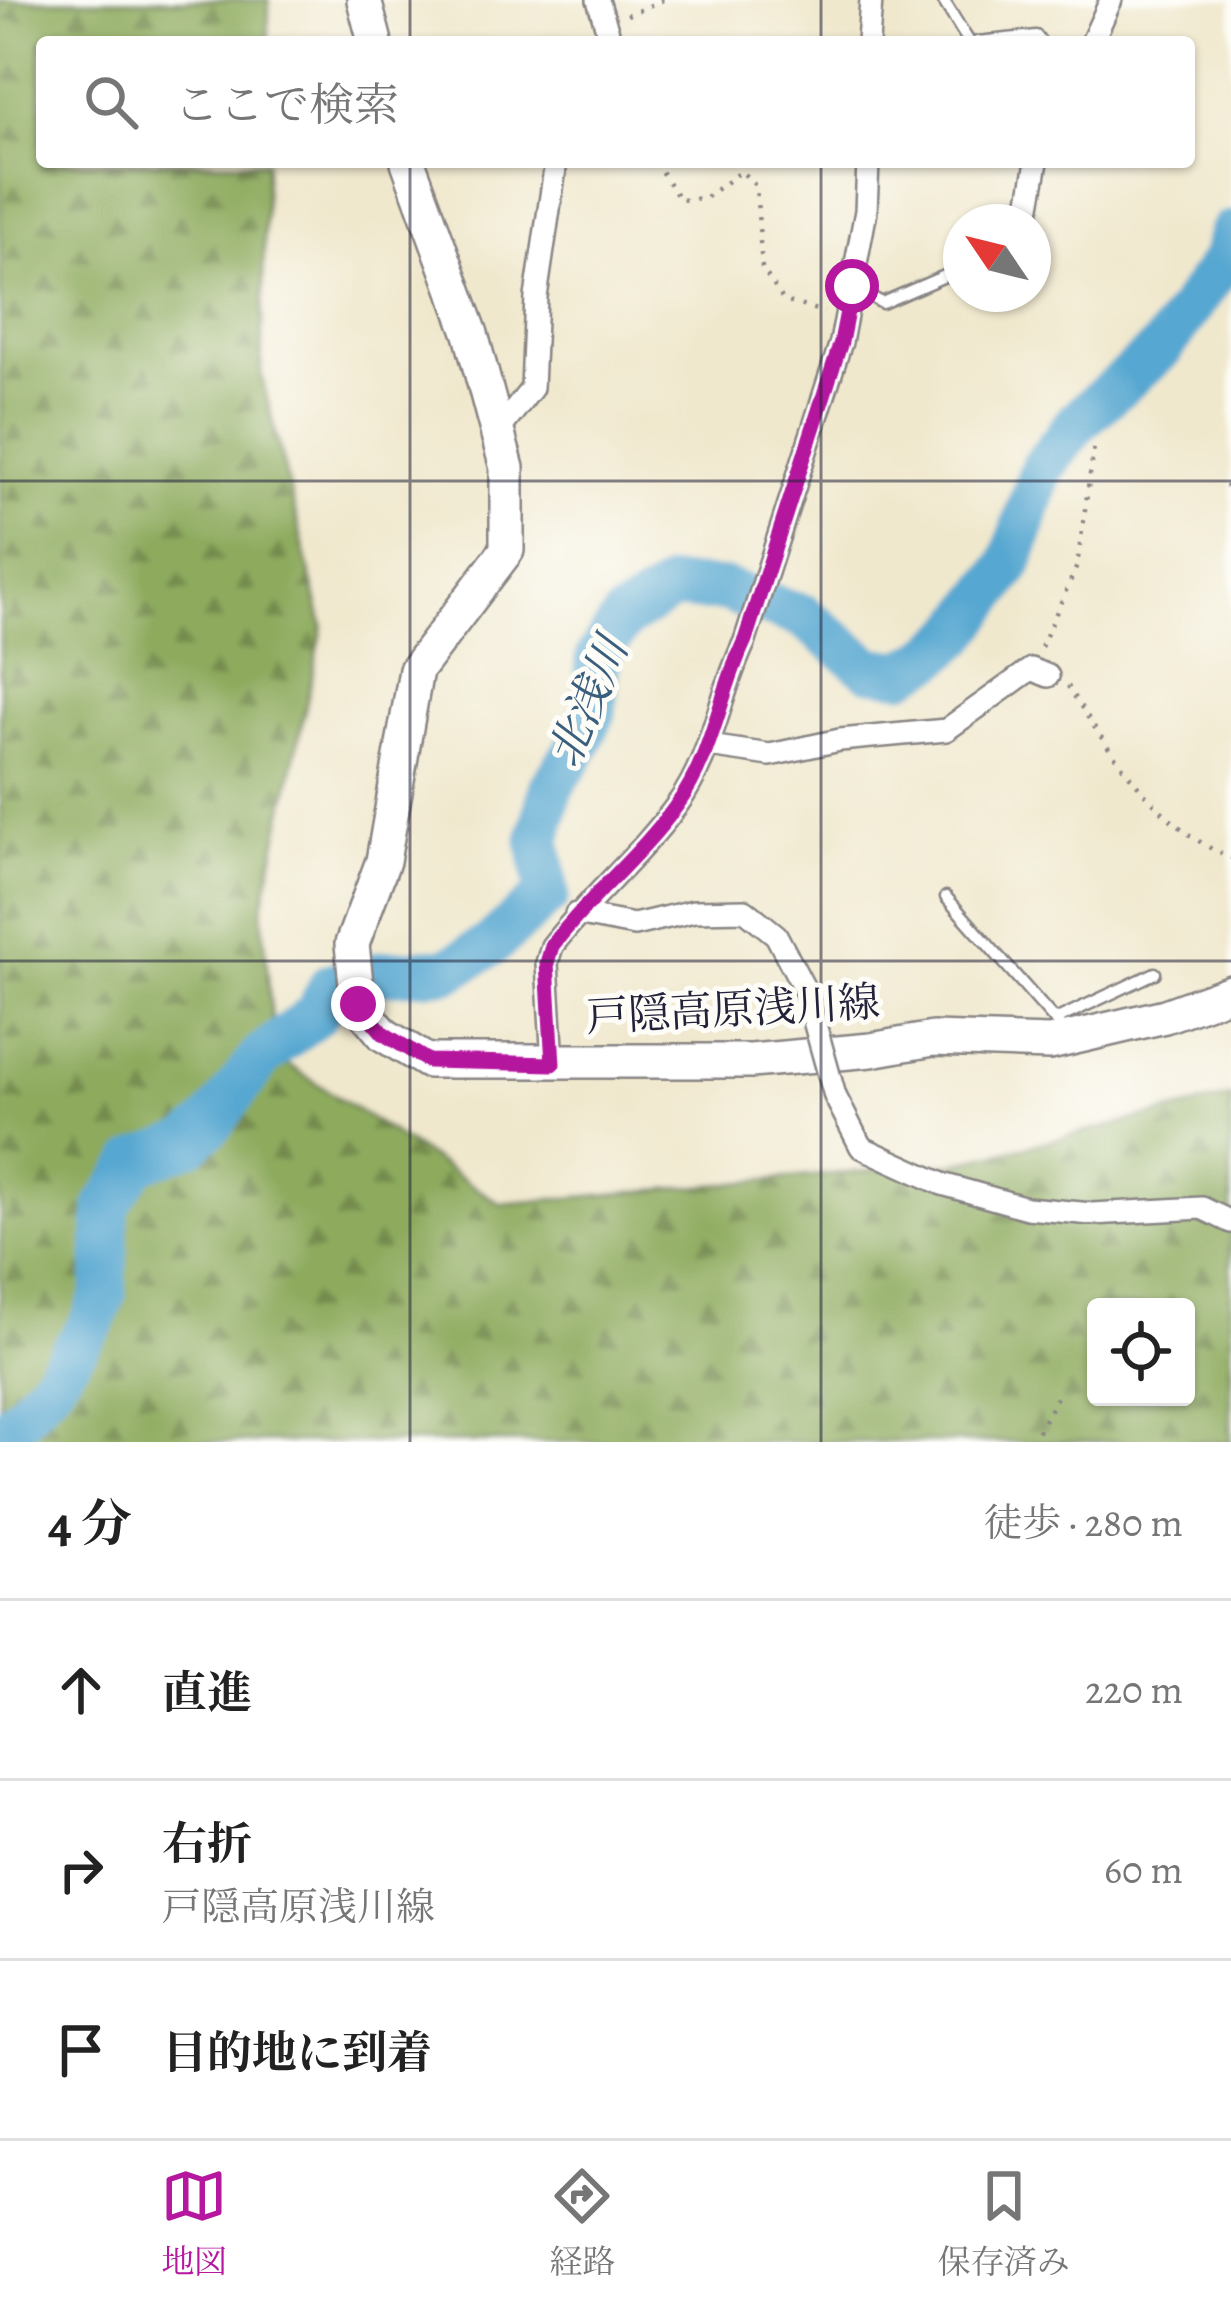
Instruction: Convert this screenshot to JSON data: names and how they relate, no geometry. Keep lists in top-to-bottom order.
{
  "streets": {
    "main road": ["戸隠高原浅川線"]
  },
  "water": ["北浅川"],
  "north": "top left",
  "page": {
    "search": "ここで検索",
    "heading": ["4 分", "徒歩 · 280 m"],
    "list": [
      ["直進", "220 m"],
      ["右折", "戸隠高原浅川線", "60 m"],
      "目的地に到着"
    ],
    "nav": ["地図", "経路", "保存済み"]
  }
}
